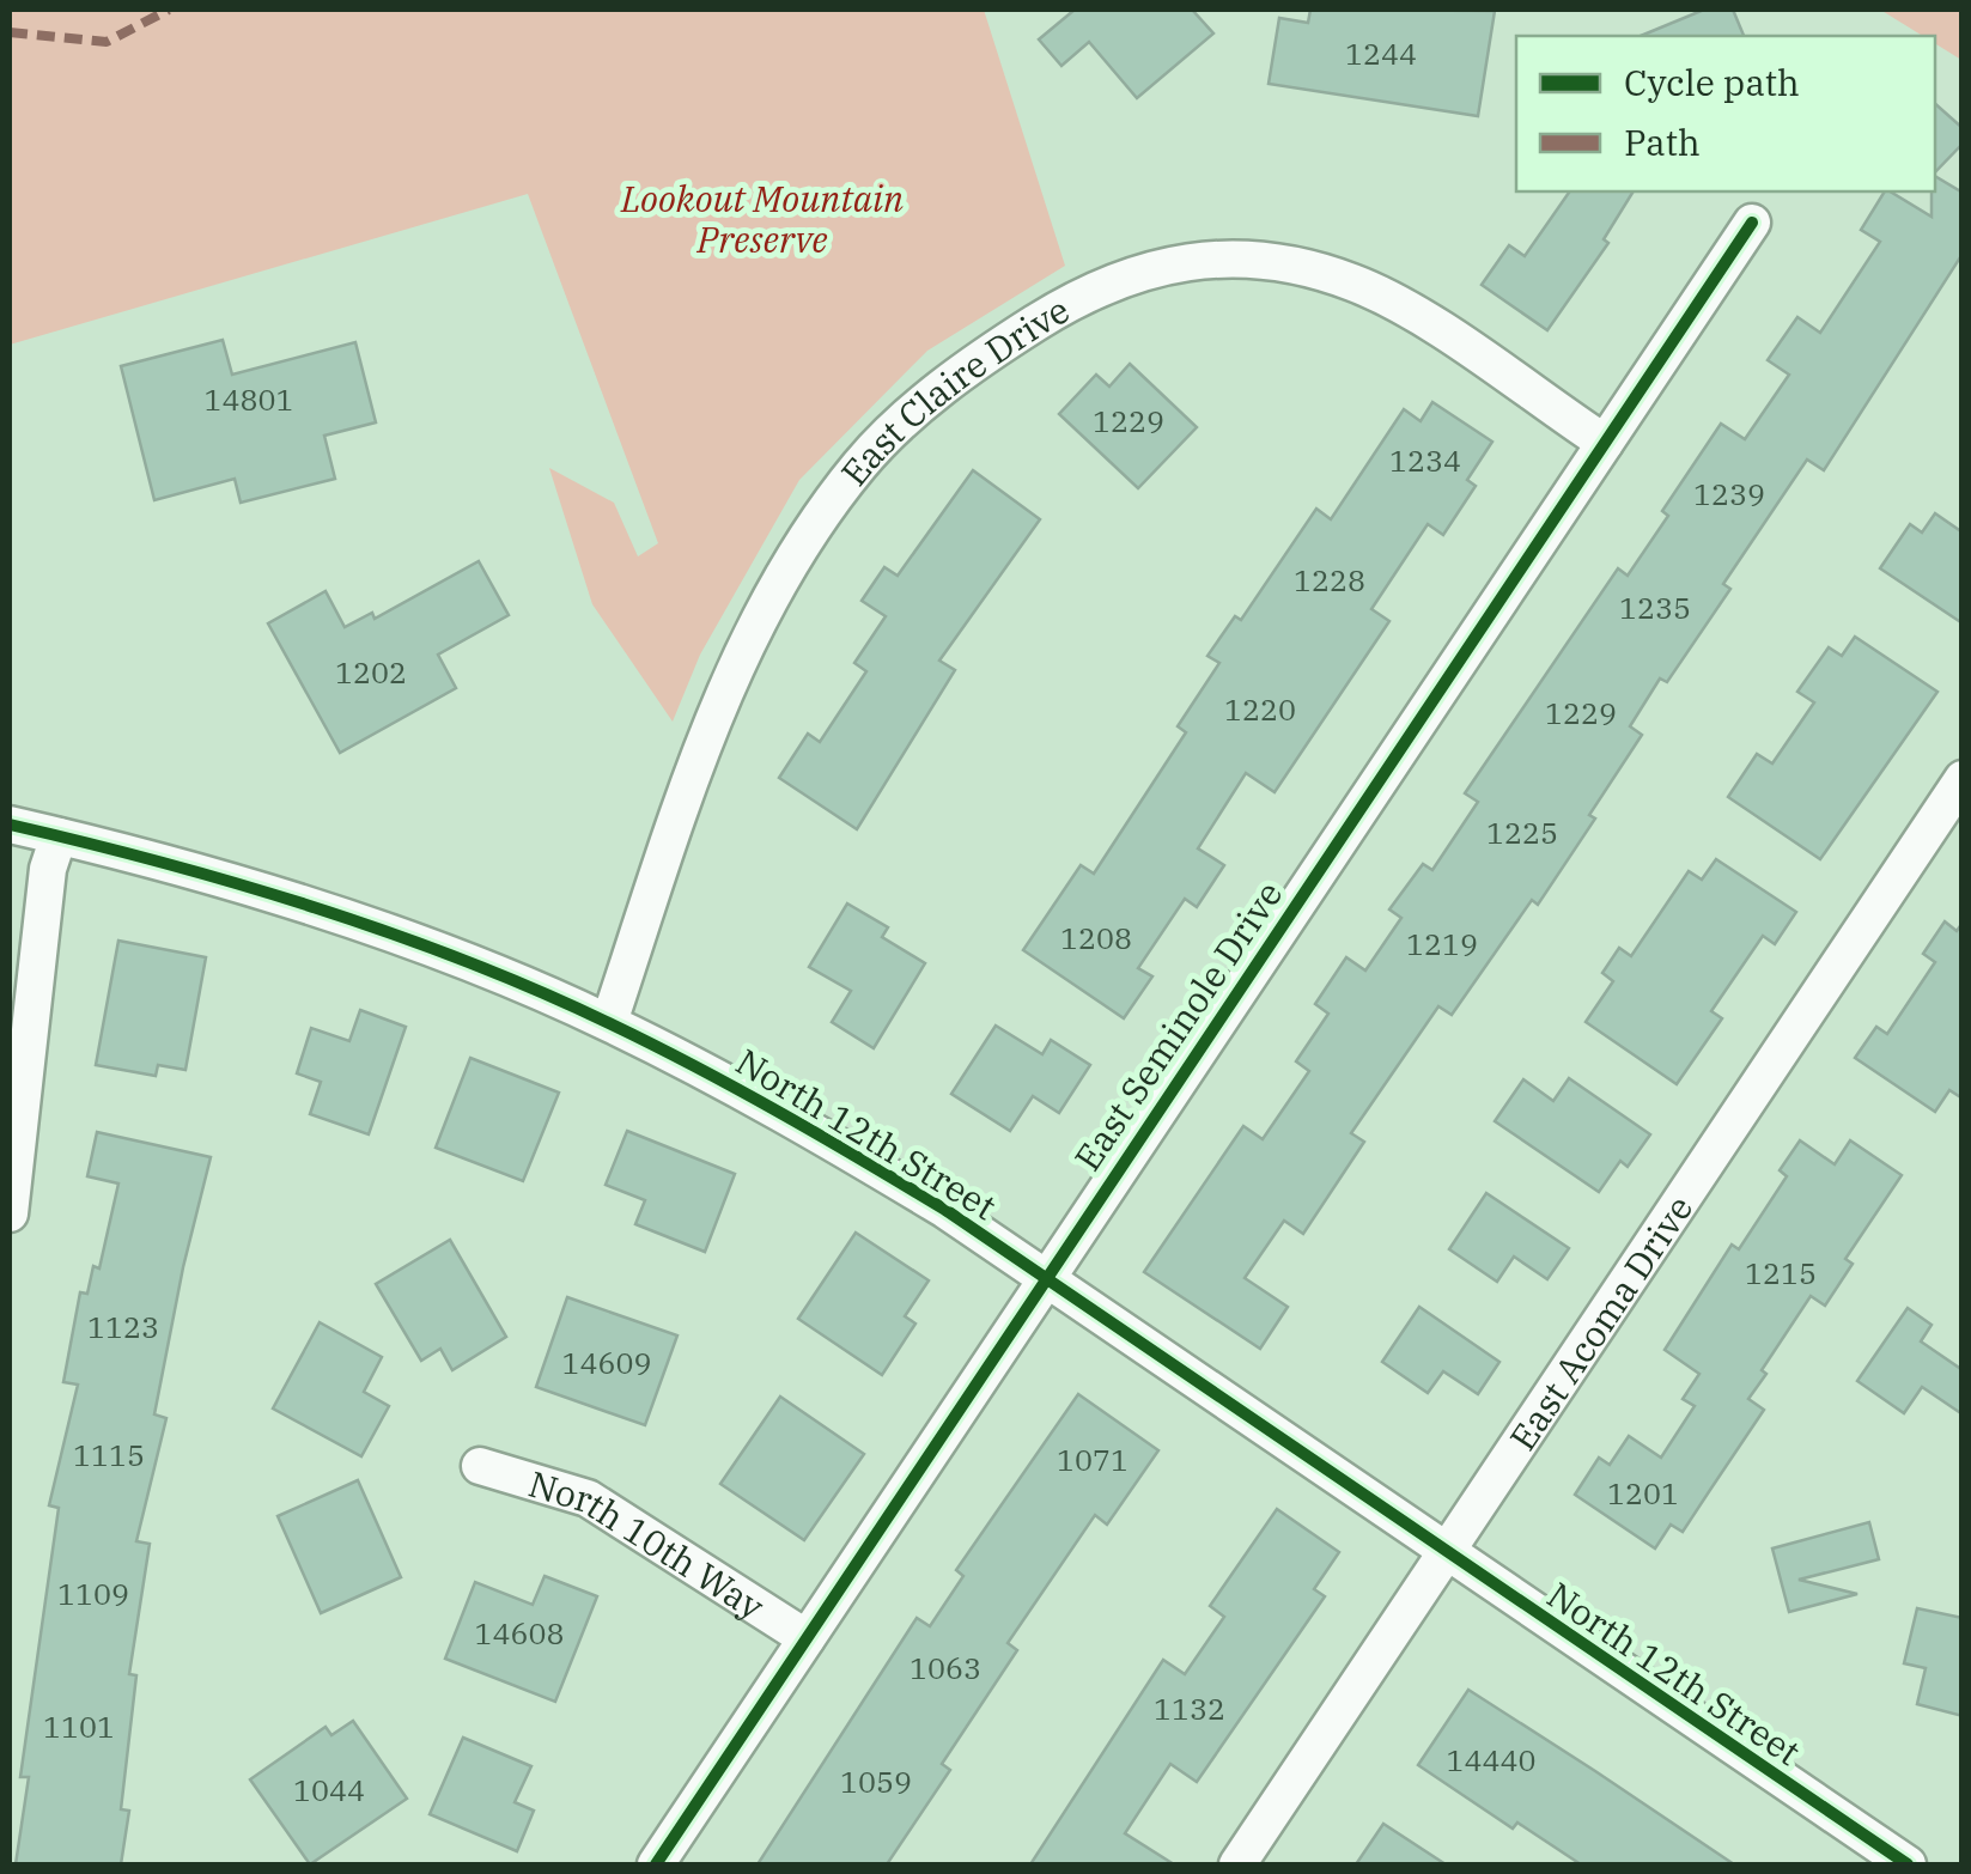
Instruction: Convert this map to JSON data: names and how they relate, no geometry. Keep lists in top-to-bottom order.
{
  "streets": {
    "street": [
      "East Claire Drive",
      "East Seminole Drive",
      "North 12th Street",
      "East Acoma Drive",
      "North 10th Way"
    ]
  },
  "crossings": [
    ["East Claire Drive", "East Seminole Drive"],
    ["East Claire Drive", "North 12th Street"],
    ["East Seminole Drive", "North 12th Street"],
    ["East Seminole Drive", "North 10th Way"],
    ["North 12th Street", "East Acoma Drive"]
  ],
  "parks": ["Lookout Mountain Preserve"],
  "house_numbers": [
    "1244",
    "14801",
    "1229",
    "1234",
    "1239",
    "1228",
    "1235",
    "1202",
    "1220",
    "1229",
    "1225",
    "1208",
    "1219",
    "1215",
    "1123",
    "14609",
    "1115",
    "1071",
    "1201",
    "1109",
    "14608",
    "1063",
    "1132",
    "1101",
    "14440",
    "1059",
    "1044"
  ],
  "legend": ["Cycle path", "Path"]
}
